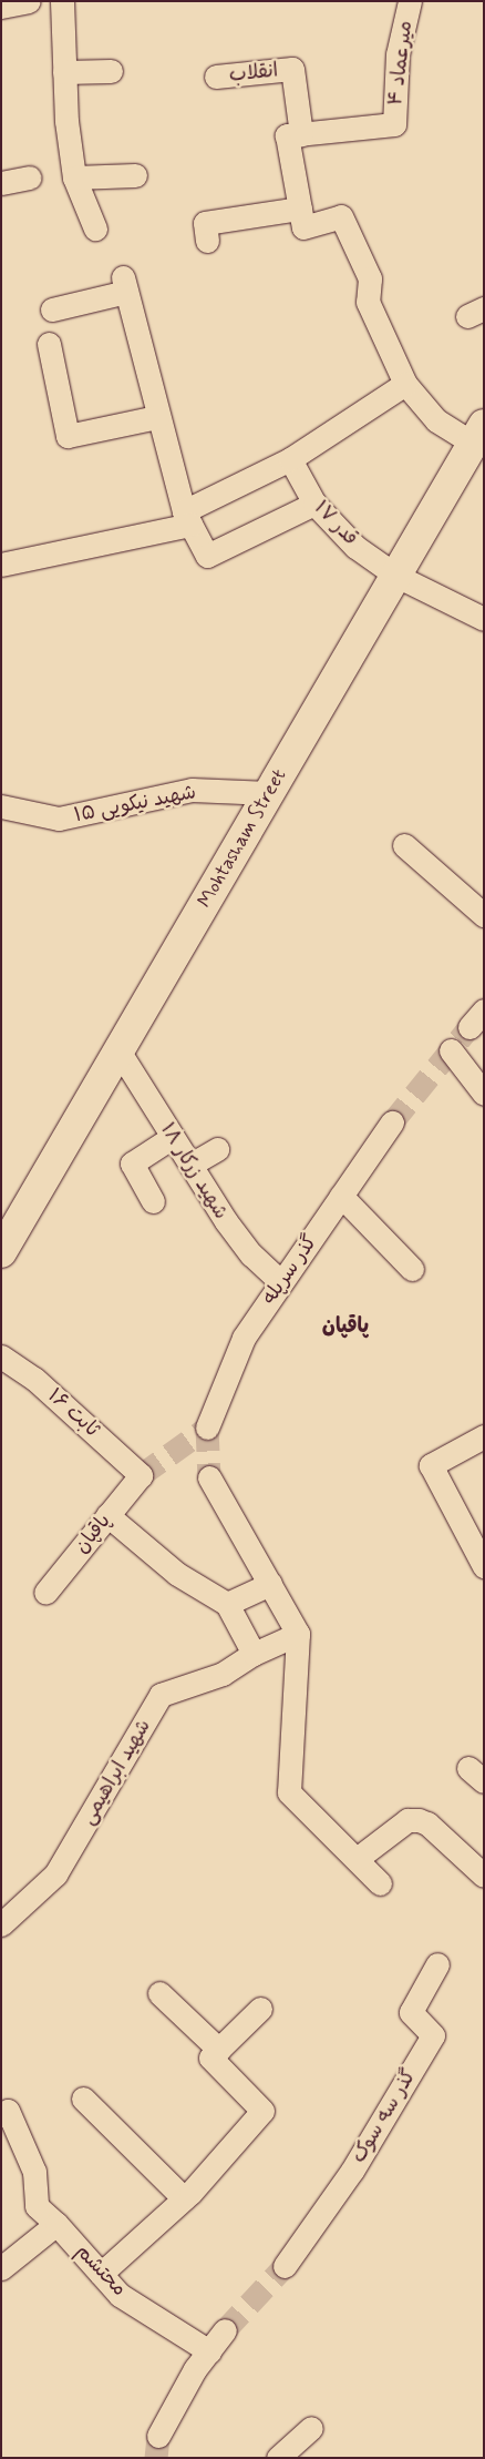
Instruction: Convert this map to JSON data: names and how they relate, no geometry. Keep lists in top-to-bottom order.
{
  "streets": {
    "main road": ["Mohtasham Street"],
    "street": [
      "میرعماد ۴",
      "انقلاب",
      "قدر ۱۷",
      "شهید نیکویی ۱۵",
      "شهید زرکار ۱۸",
      "گذر سرپله",
      "ثابت ۱۶",
      "پاقپان",
      "شهید ابراهیمی",
      "گذر سه سوک",
      "محتشم"
    ]
  },
  "crossings": [
    ["میرعماد ۴", "انقلاب"],
    ["قدر ۱۷", "Mohtasham Street"],
    ["شهید نیکویی ۱۵", "Mohtasham Street"],
    ["Mohtasham Street", "شهید زرکار ۱۸"],
    ["شهید زرکار ۱۸", "گذر سرپله"],
    ["ثابت ۱۶", "پاقپان"]
  ],
  "districts": ["پاقپان"]
}
